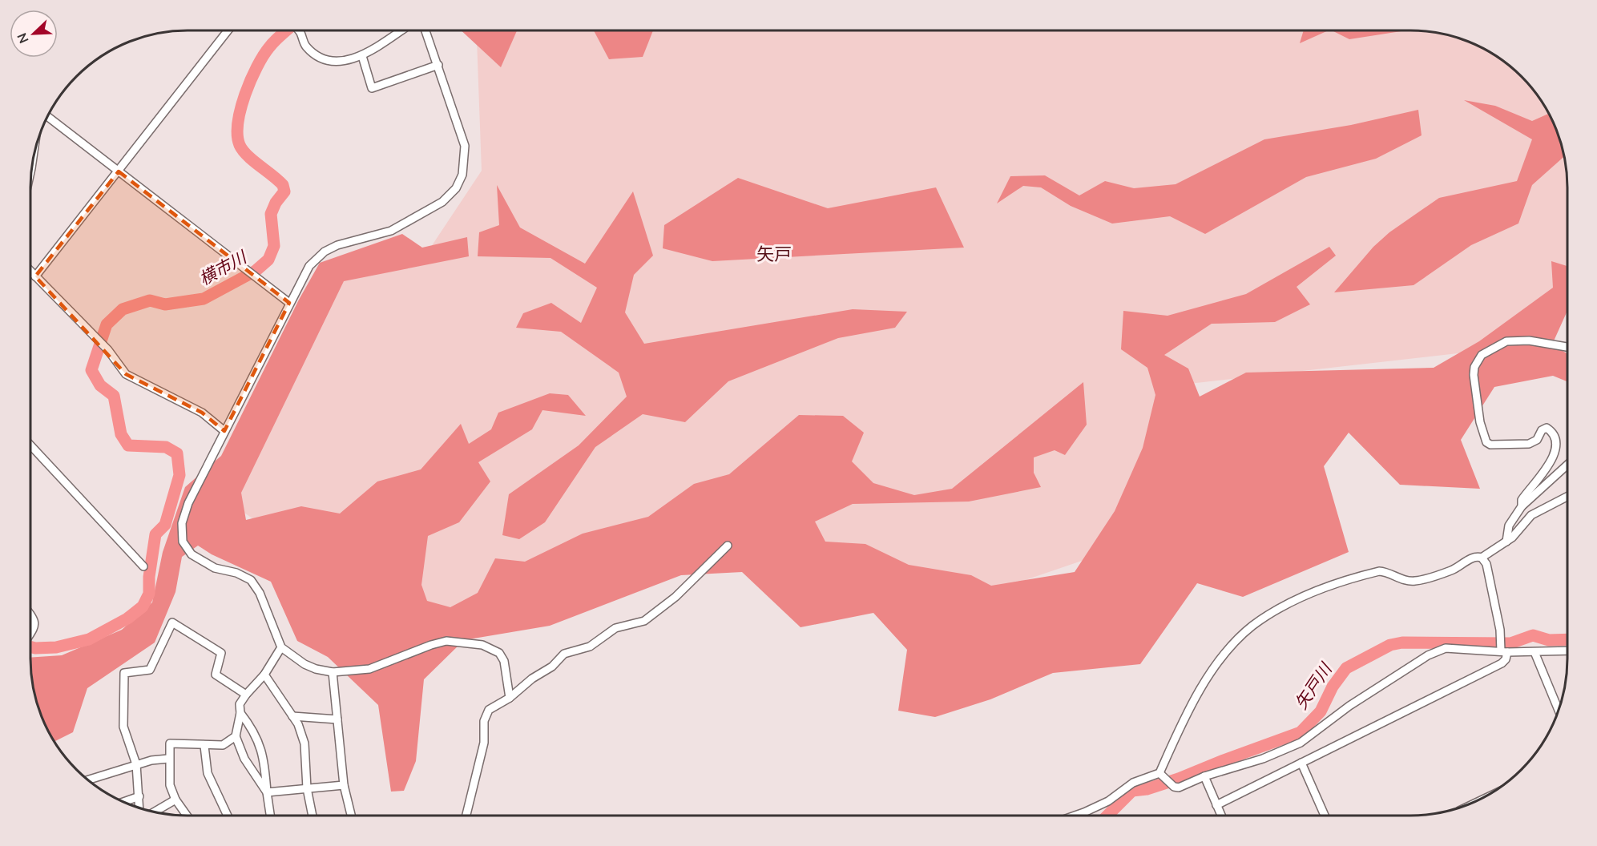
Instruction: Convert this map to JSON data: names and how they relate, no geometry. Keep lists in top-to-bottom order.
{
  "districts": ["矢戸"],
  "water": ["横市川", "矢戸川"],
  "north": "bottom left"
}
